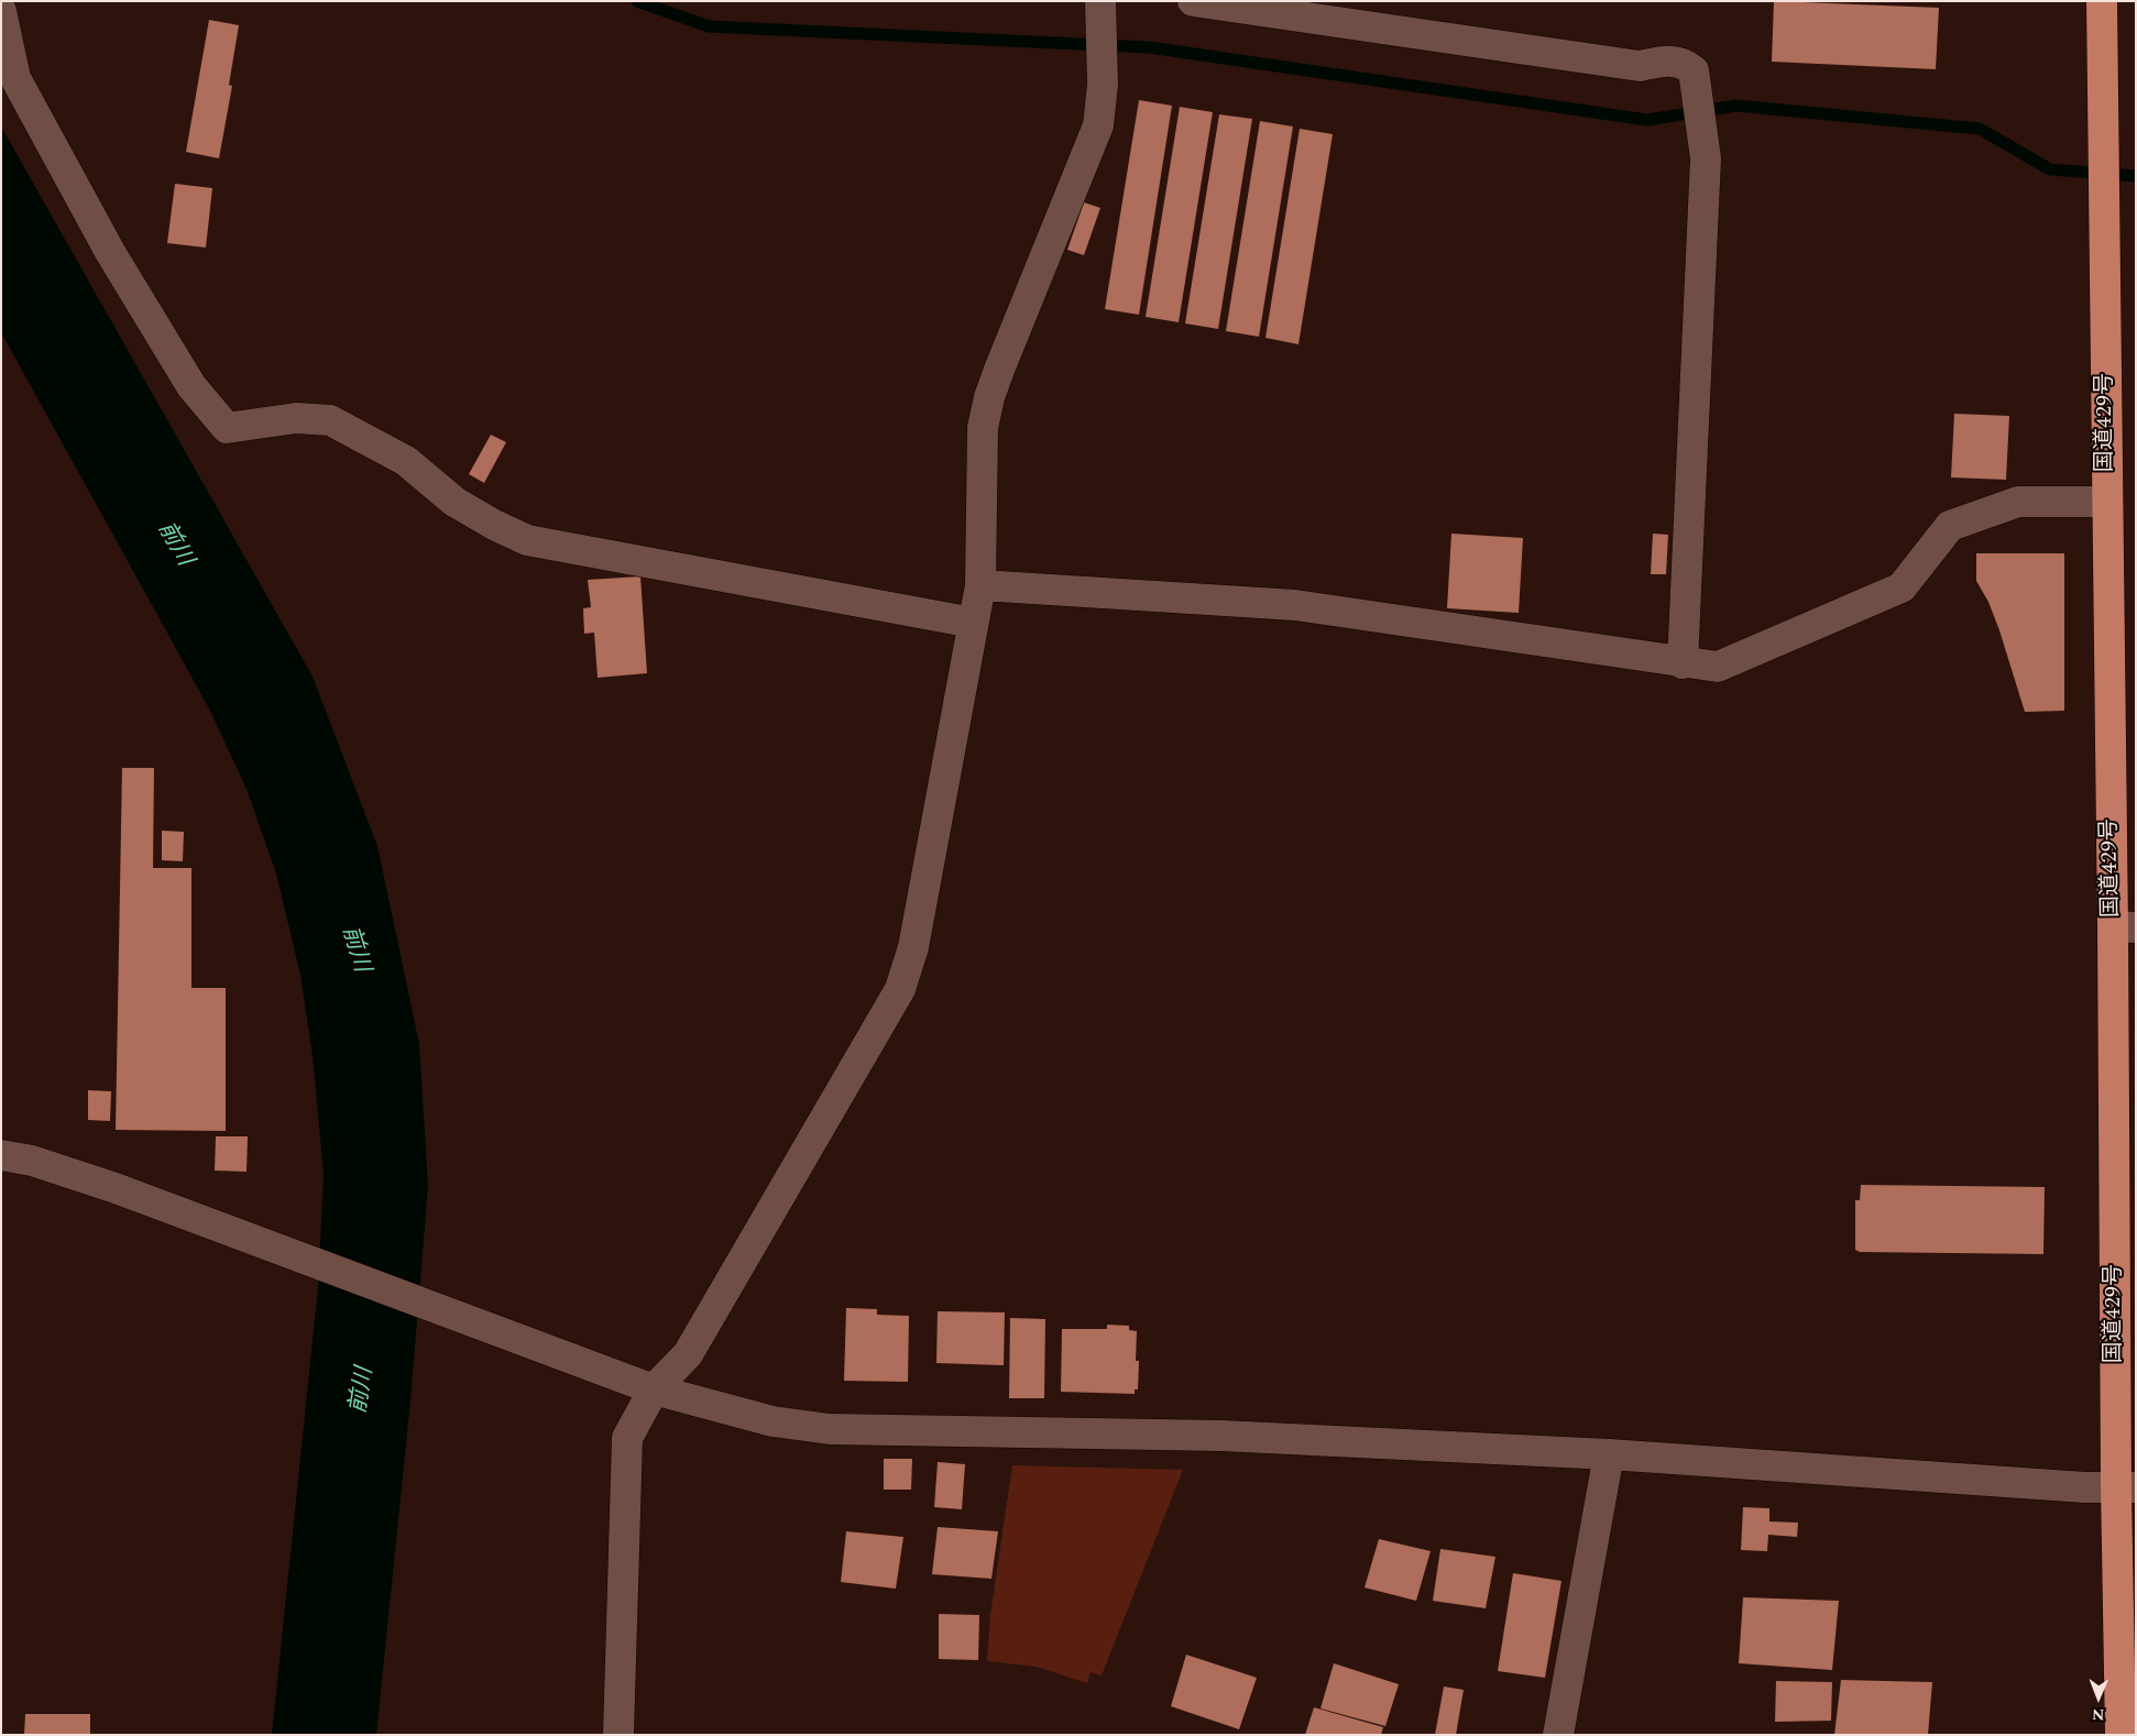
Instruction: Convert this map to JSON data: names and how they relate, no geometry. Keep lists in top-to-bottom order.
{
  "streets": {
    "highway": ["国道429号"]
  },
  "water": ["前川"],
  "north": "bottom"
}
